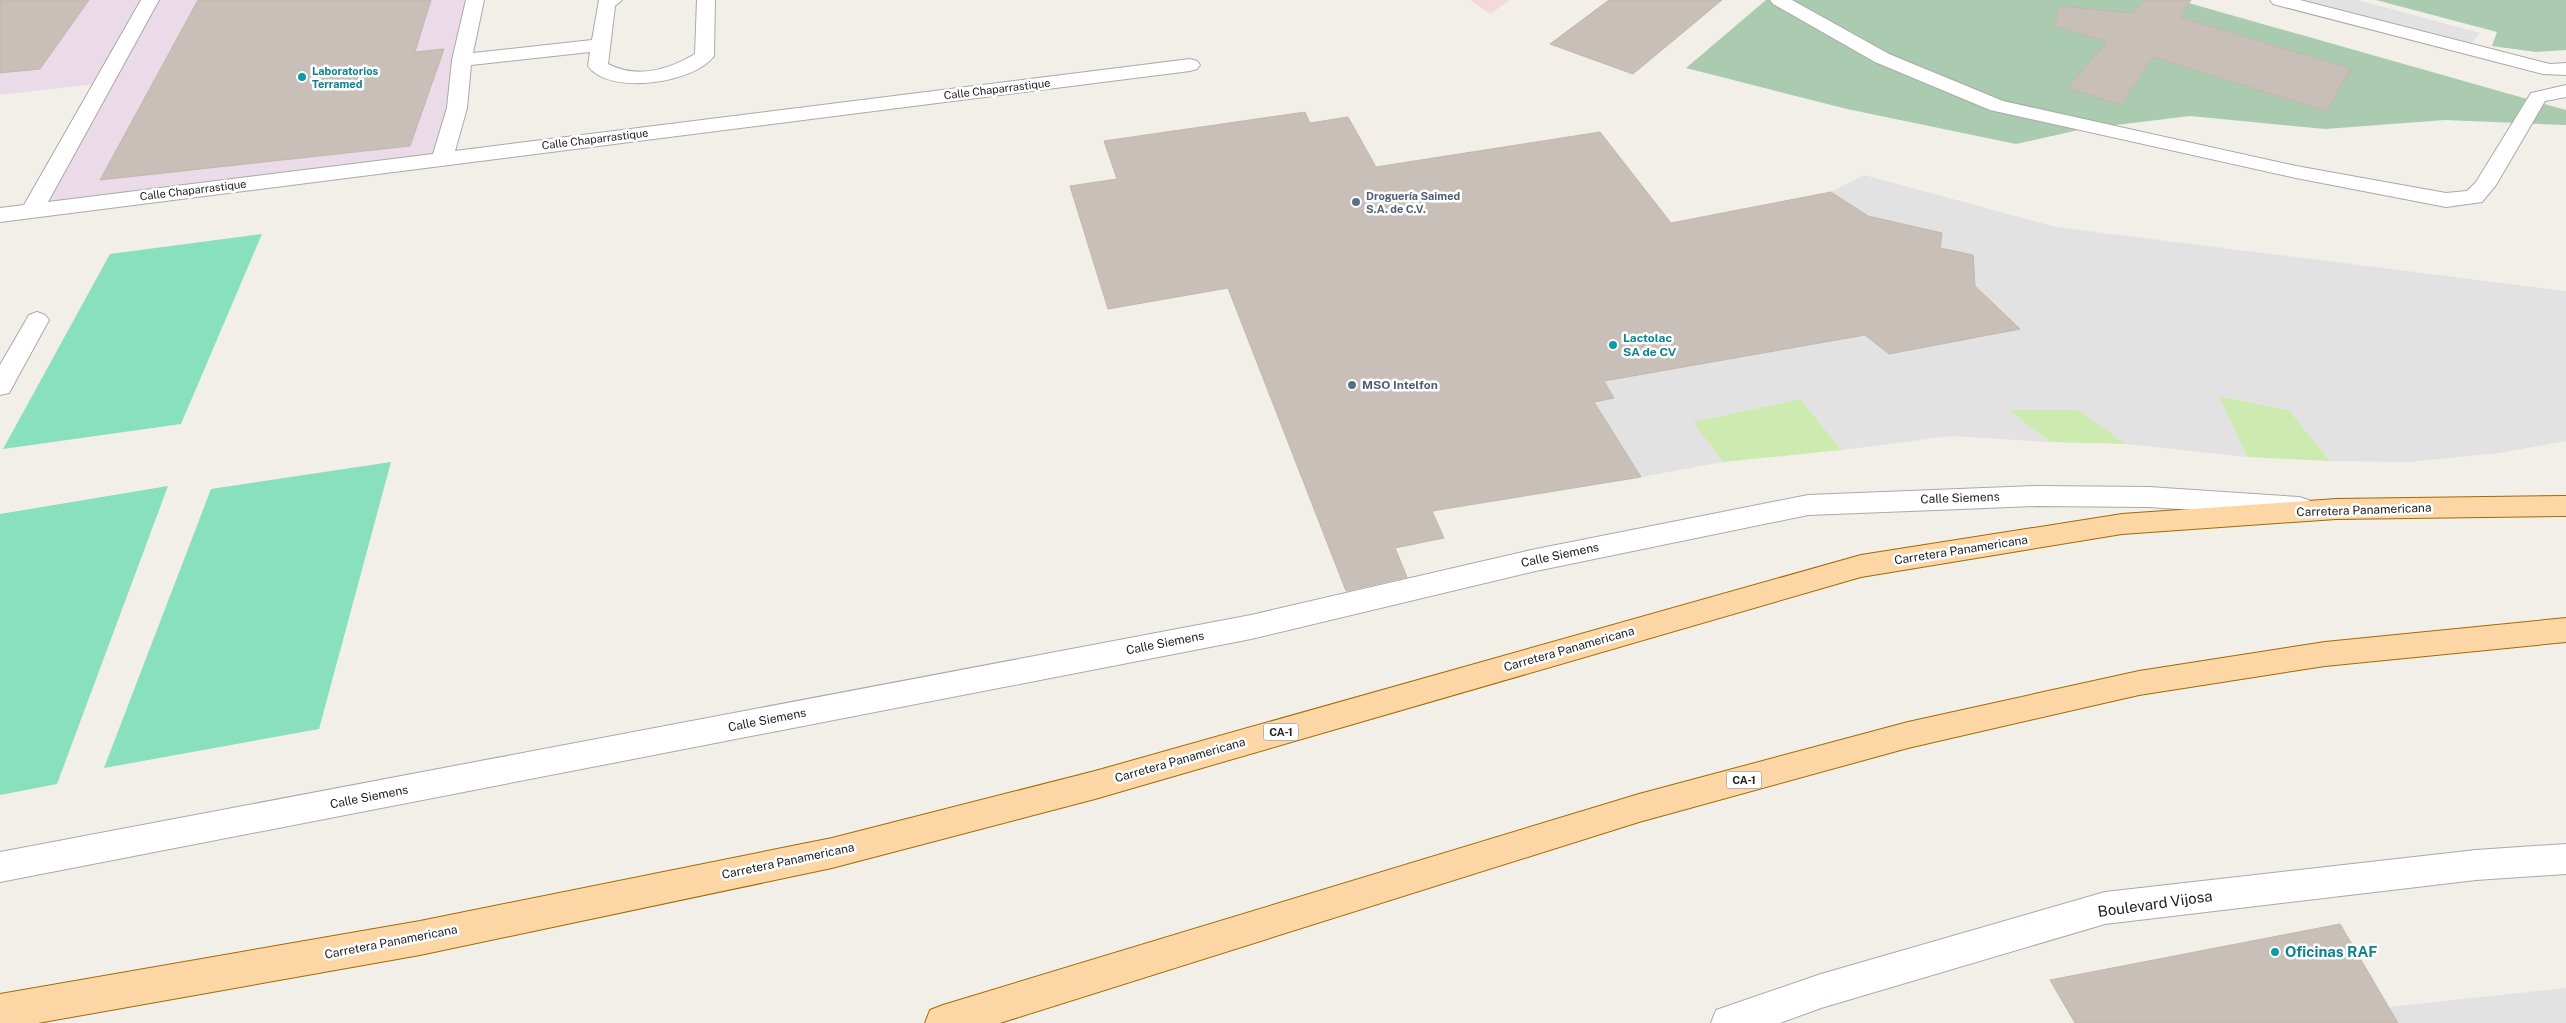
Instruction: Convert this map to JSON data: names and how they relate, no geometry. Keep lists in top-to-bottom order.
{
  "streets": {
    "main road": ["Carretera Panamericana", "CA-1"],
    "street": ["Calle Chaparrastique", "Calle Siemens", "Boulevard Vijosa"]
  },
  "crossings": [
    ["Calle Siemens", "Carretera Panamericana"]
  ],
  "places": [
    "Laboratorios Terramed",
    "Droguería Saimed S.A. de C.V.",
    "Lactolac SA de CV",
    "MSO Intelfon",
    "Oficinas RAF"
  ]
}
